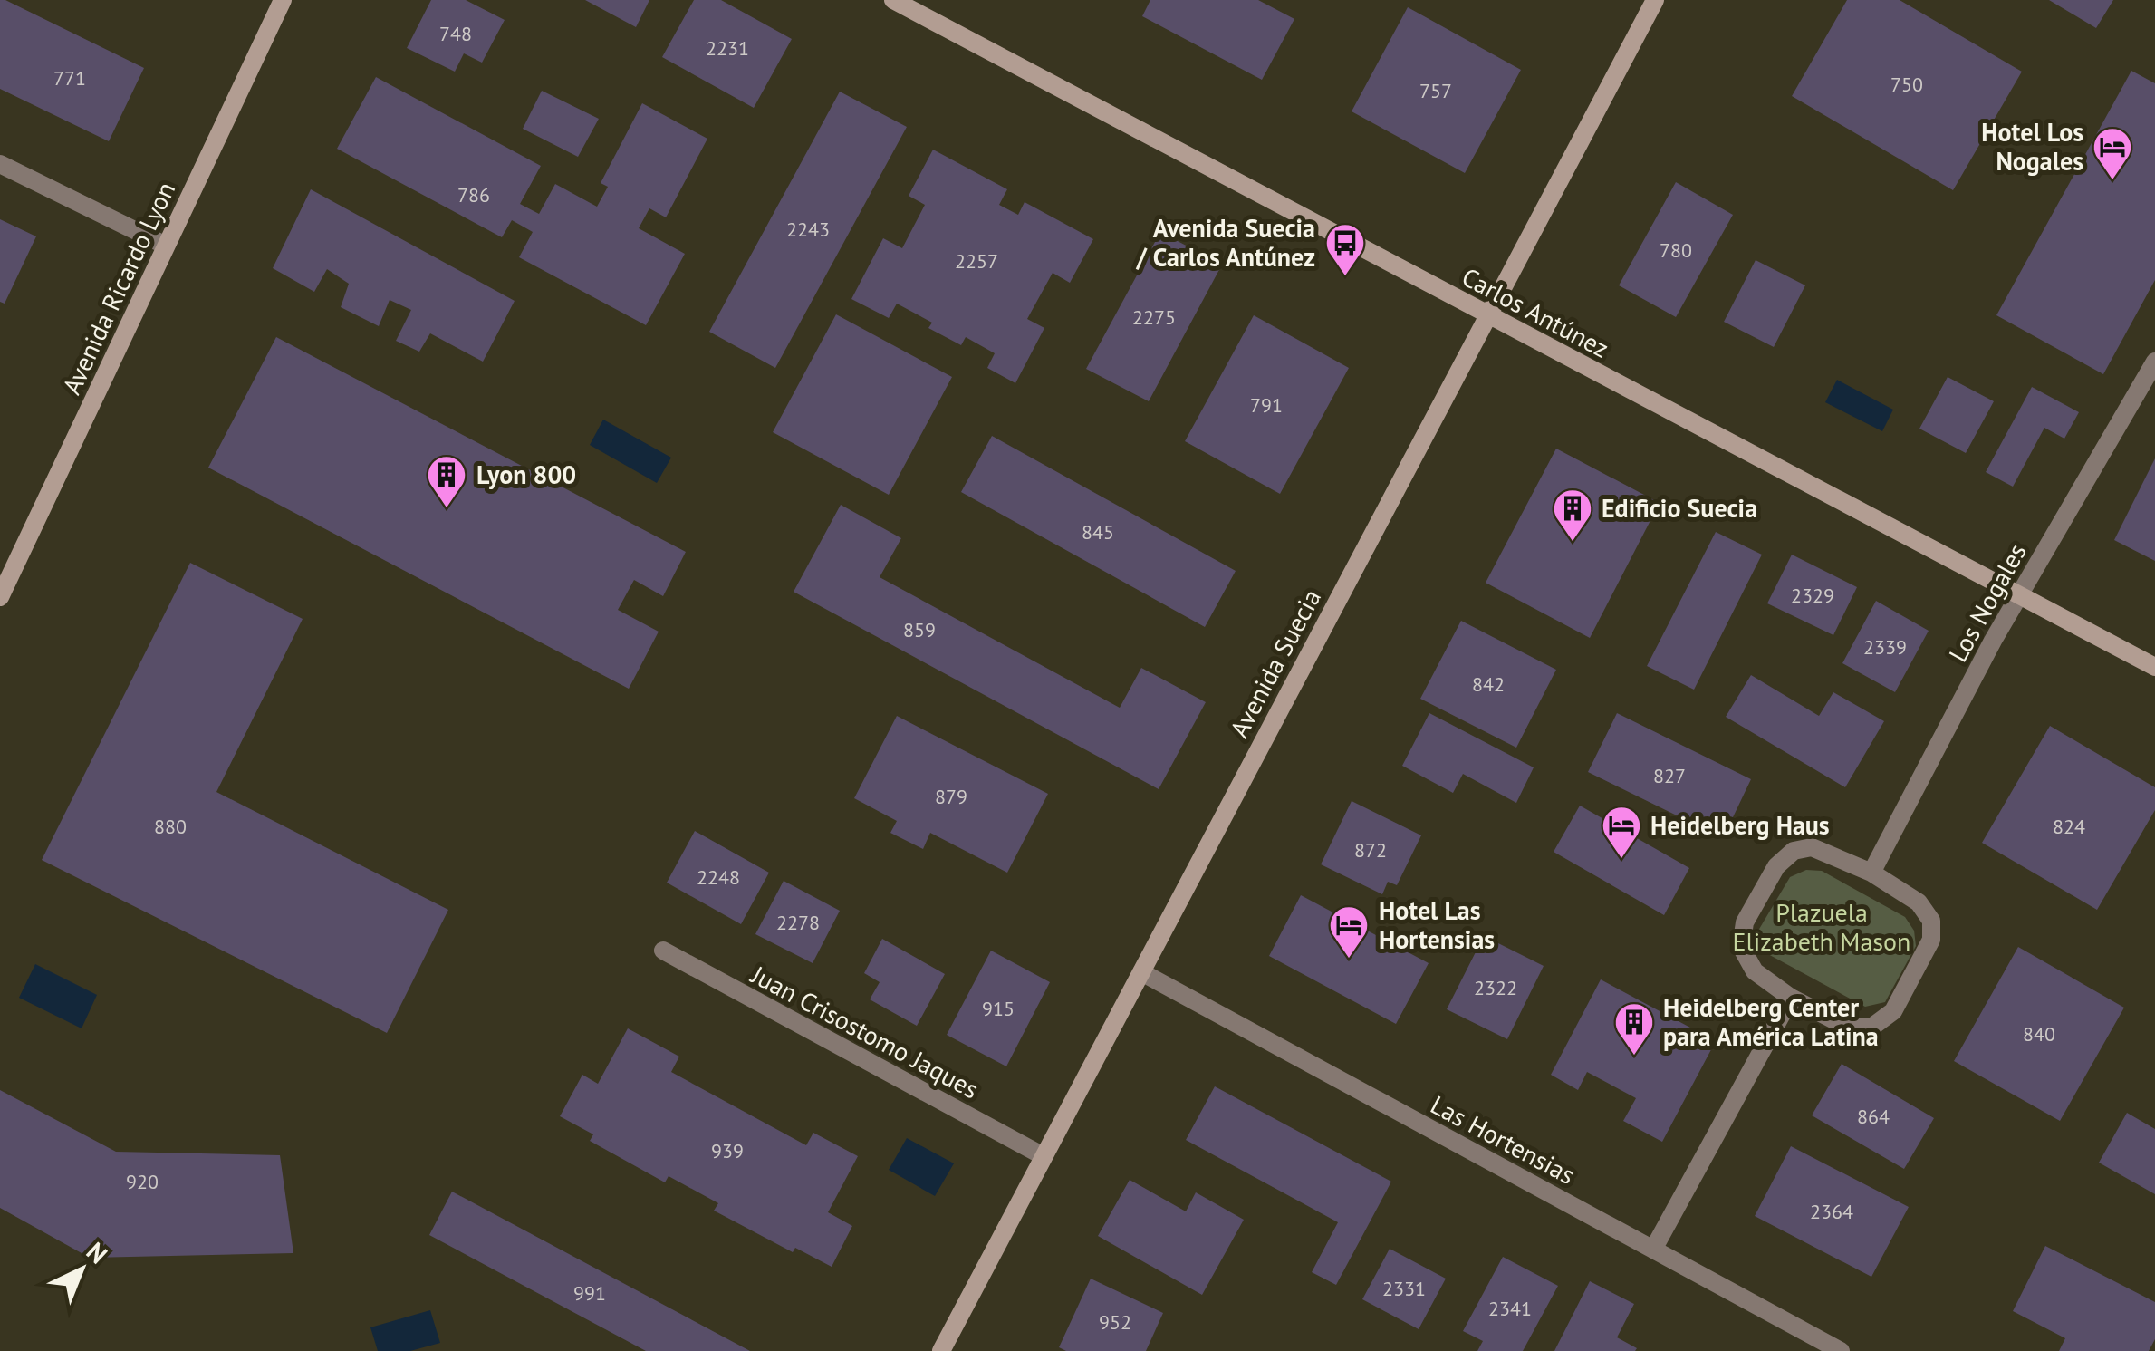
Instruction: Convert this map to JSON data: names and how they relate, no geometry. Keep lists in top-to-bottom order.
{
  "streets": {
    "street": [
      "Avenida Ricardo Lyon",
      "Carlos Antúnez",
      "Los Nogales",
      "Avenida Suecia",
      "Juan Crisostomo Jaques",
      "Las Hortensias"
    ]
  },
  "crossings": [
    ["Carlos Antúnez", "Los Nogales"],
    ["Carlos Antúnez", "Avenida Suecia"],
    ["Avenida Suecia", "Juan Crisostomo Jaques"],
    ["Avenida Suecia", "Las Hortensias"]
  ],
  "parks": ["Plazuela Elizabeth Mason"],
  "places": {
    "hotel": ["Hotel Los Nogales", "Heidelberg Haus", "Hotel Las Hortensias"],
    "bus stop": ["Avenida Suecia / Carlos Antúnez"],
    "building": ["Lyon 800", "Edificio Suecia", "Heidelberg Center para América Latina"]
  },
  "house_numbers": [
    "748",
    "2231",
    "771",
    "750",
    "757",
    "786",
    "2243",
    "780",
    "2257",
    "2275",
    "791",
    "845",
    "2329",
    "859",
    "2339",
    "842",
    "827",
    "879",
    "880",
    "824",
    "872",
    "2248",
    "2278",
    "2322",
    "915",
    "840",
    "864",
    "939",
    "920",
    "2364",
    "2331",
    "991",
    "2341",
    "952"
  ],
  "north": "top right"
}
